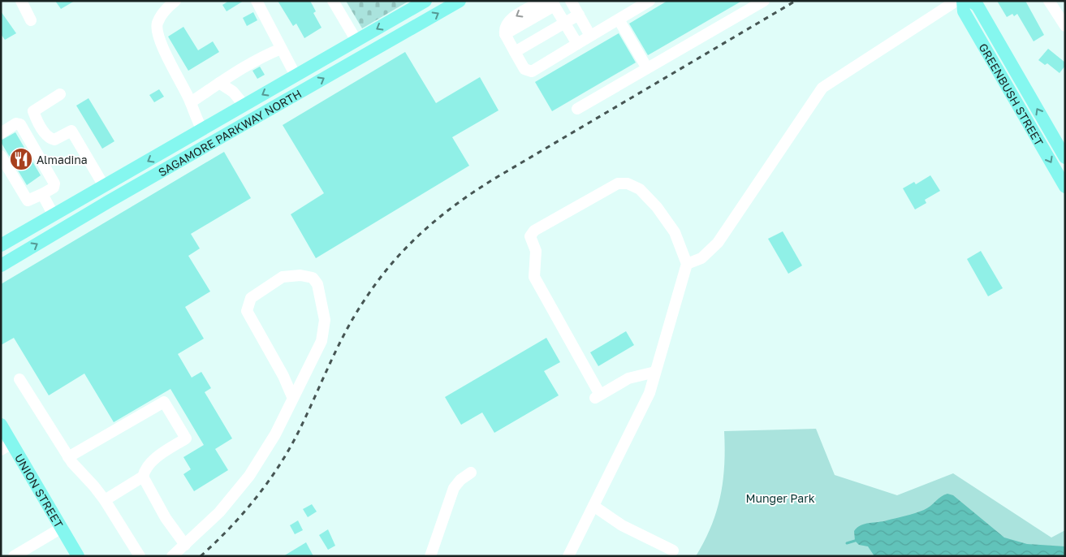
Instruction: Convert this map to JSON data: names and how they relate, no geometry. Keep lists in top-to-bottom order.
{
  "streets": {
    "main road": ["GREENBUSH STREET", "SAGAMORE PARKWAY NORTH", "UNION STREET"]
  },
  "parks": ["Munger Park"],
  "places": {
    "restaurant": ["Almadina"]
  }
}
